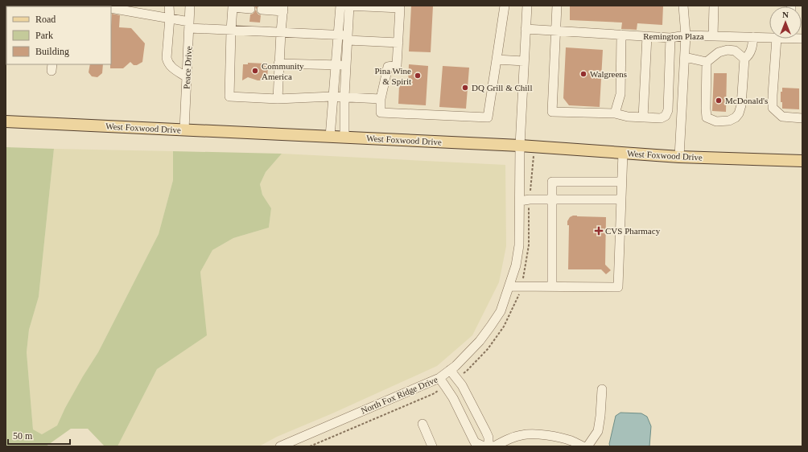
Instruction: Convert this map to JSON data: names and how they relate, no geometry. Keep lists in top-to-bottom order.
{
  "streets": {
    "main road": ["West Foxwood Drive"],
    "street": ["Remington Plaza", "Peace Drive", "North Fox Ridge Drive"]
  },
  "crossings": [
    ["Remington Plaza", "North Fox Ridge Drive"],
    ["Peace Drive", "West Foxwood Drive"],
    ["West Foxwood Drive", "North Fox Ridge Drive"]
  ],
  "places": {
    "other": [
      "Community America",
      "Walgreens",
      "Pina Wine & Spirit",
      "DQ Grill & Chill",
      "McDonald's"
    ],
    "health": ["CVS Pharmacy"]
  },
  "legend": ["Road", "Park", "Building"],
  "scale_bar": "50 m",
  "north": "top"
}
